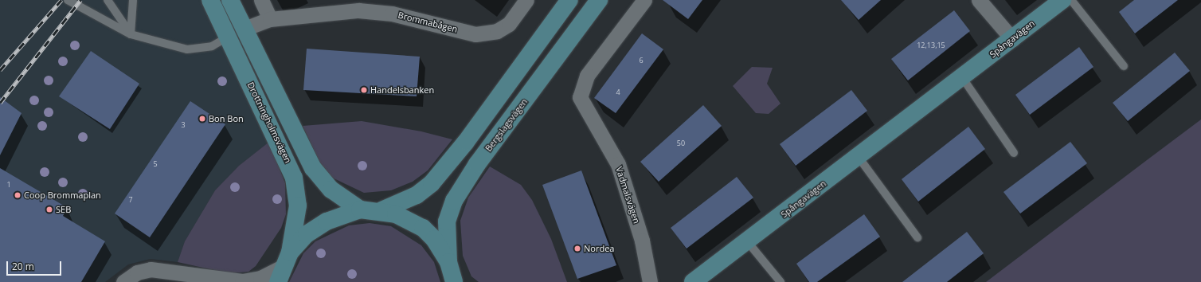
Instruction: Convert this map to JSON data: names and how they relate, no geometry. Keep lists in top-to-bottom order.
{
  "streets": {
    "main road": ["Spångavägen", "Drottningholmsvägen", "Bergslagsvägen"],
    "street": ["Brommabågen", "Vadmalsvägen"]
  },
  "places": [
    "Handelsbanken",
    "Bon Bon",
    "Coop Brommaplan",
    "SEB",
    "Nordea"
  ],
  "house_numbers": [
    "12,13,15",
    "6",
    "4",
    "3",
    "50",
    "5",
    "1",
    "7"
  ],
  "scale_bar": "20 m"
}
